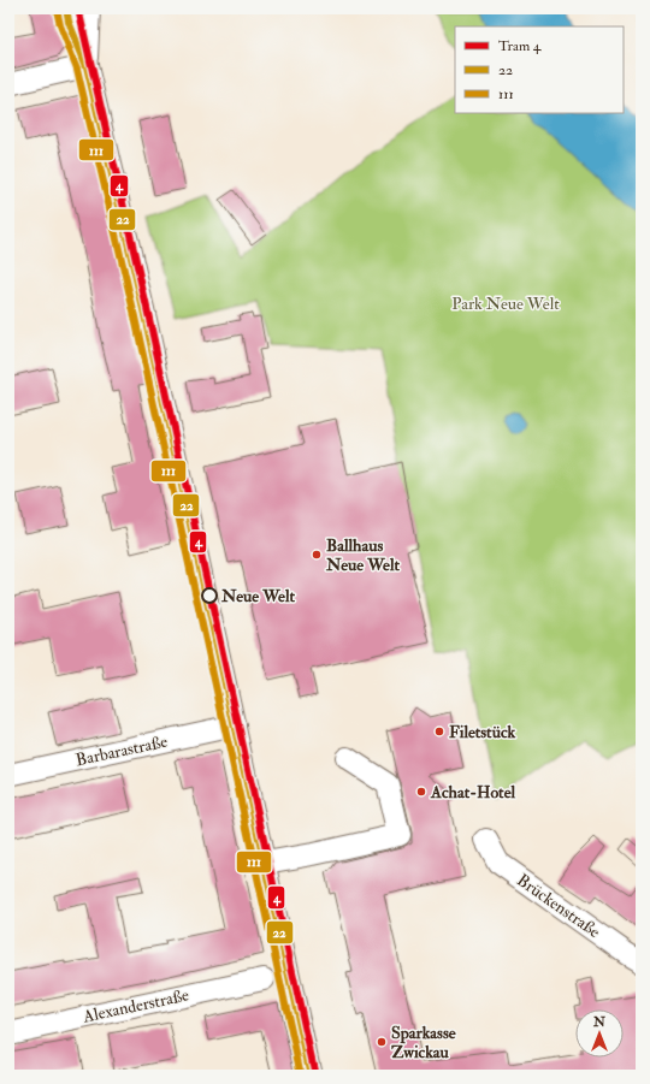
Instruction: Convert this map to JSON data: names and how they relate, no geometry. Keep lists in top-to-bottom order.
{
  "streets": {
    "street": ["Barbarastraße", "Brückenstraße", "Alexanderstraße"]
  },
  "parks": ["Park Neue Welt"],
  "places": [
    "Ballhaus Neue Welt",
    "Neue Welt",
    "Filetstück",
    "Achat-Hotel",
    "Sparkasse Zwickau"
  ],
  "lines": ["tram line 4", "transit line 22", "transit line 111"],
  "legend": ["Tram 4", "22", "111"],
  "north": "top"
}
